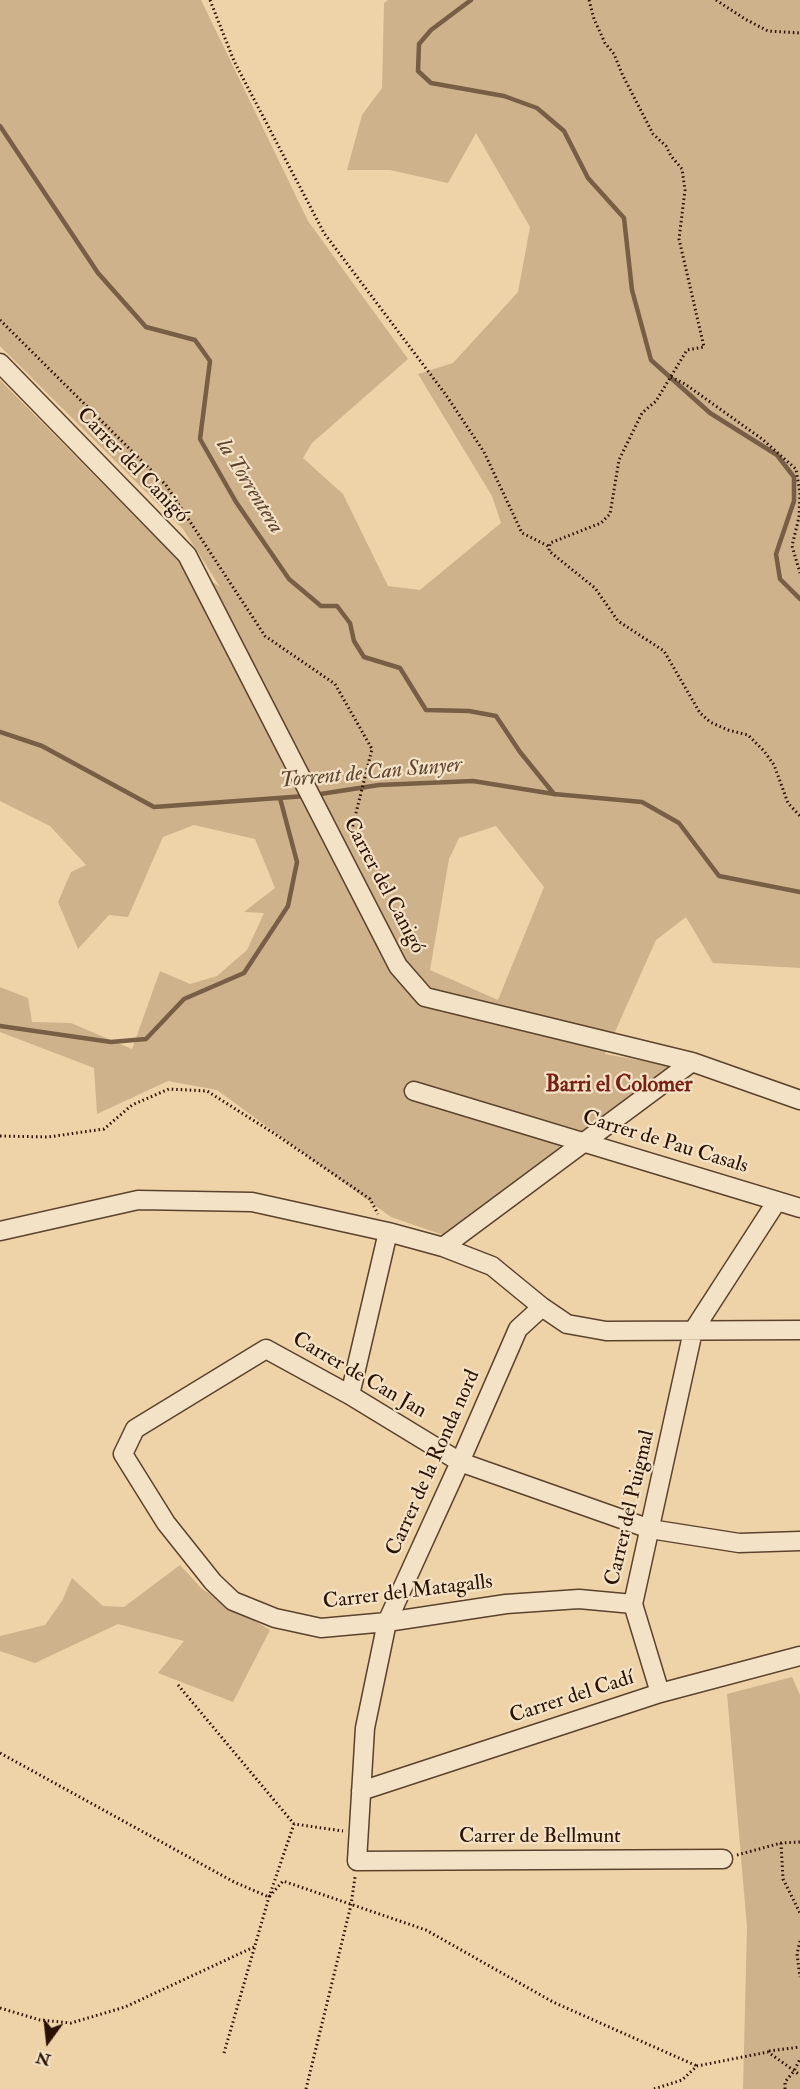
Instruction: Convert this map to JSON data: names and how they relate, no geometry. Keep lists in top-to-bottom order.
{
  "streets": {
    "street": [
      "Carrer del Canigó",
      "Carrer de Pau Casals",
      "Carrer de Can Jan",
      "Carrer de la Ronda nord",
      "Carrer del Puigmal",
      "Carrer del Matagalls",
      "Carrer del Cadí",
      "Carrer de Bellmunt"
    ]
  },
  "crossings": [
    ["Carrer de Can Jan", "Carrer de la Ronda nord"],
    ["Carrer de Can Jan", "Carrer del Puigmal"],
    ["Carrer de Can Jan", "Carrer del Matagalls"],
    ["Carrer de la Ronda nord", "Carrer del Matagalls"],
    ["Carrer de la Ronda nord", "Carrer del Cadí"],
    ["Carrer de la Ronda nord", "Carrer de Bellmunt"],
    ["Carrer del Puigmal", "Carrer del Matagalls"],
    ["Carrer del Puigmal", "Carrer del Cadí"]
  ],
  "districts": ["Barri el Colomer"],
  "water": ["la Torrentera", "Torrent de Can Sunyer"],
  "north": "bottom"
}
